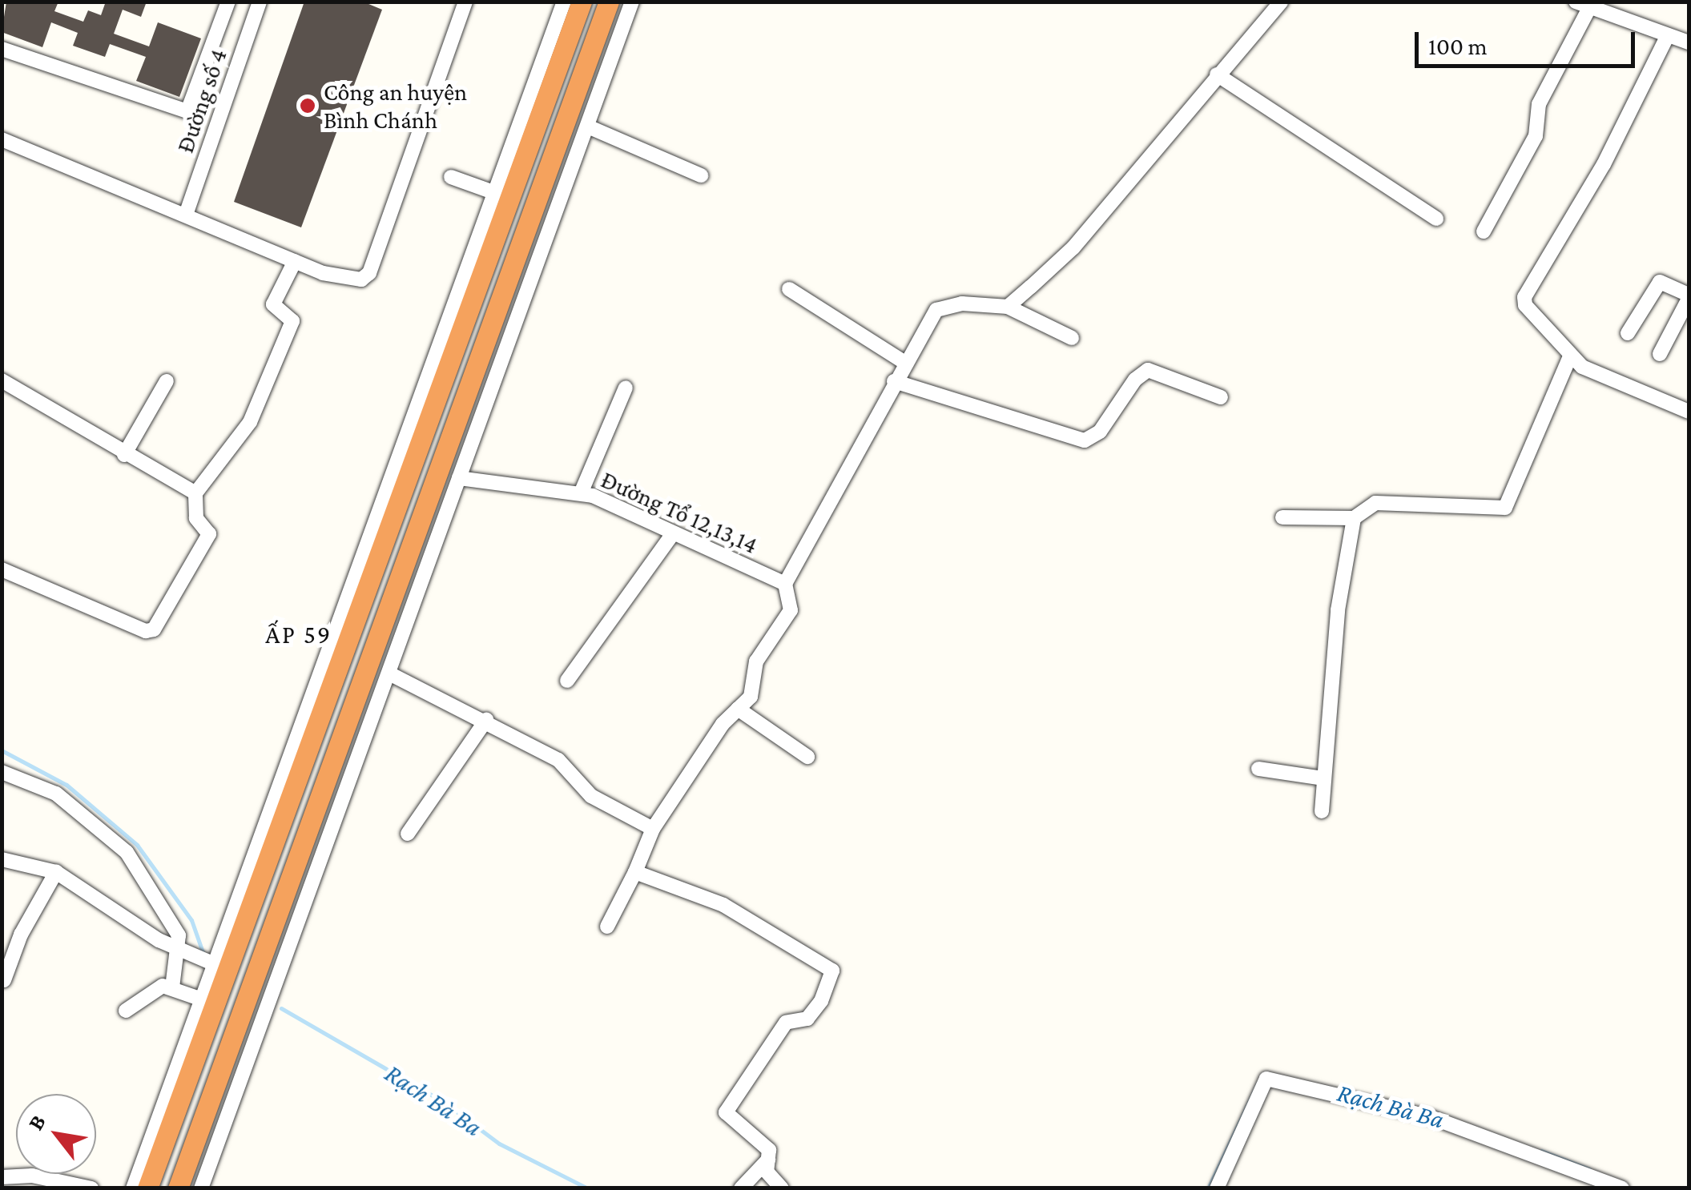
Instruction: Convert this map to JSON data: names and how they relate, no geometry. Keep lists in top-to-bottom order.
{
  "streets": {
    "street": ["Đường số 4", "Đường Tổ 12,13,14"]
  },
  "districts": ["ẤP 59"],
  "water": ["Rạch Bà Ba"],
  "places": ["Công an huyện Bình Chánh"],
  "scale_bar": "100 m",
  "north": "top left"
}
